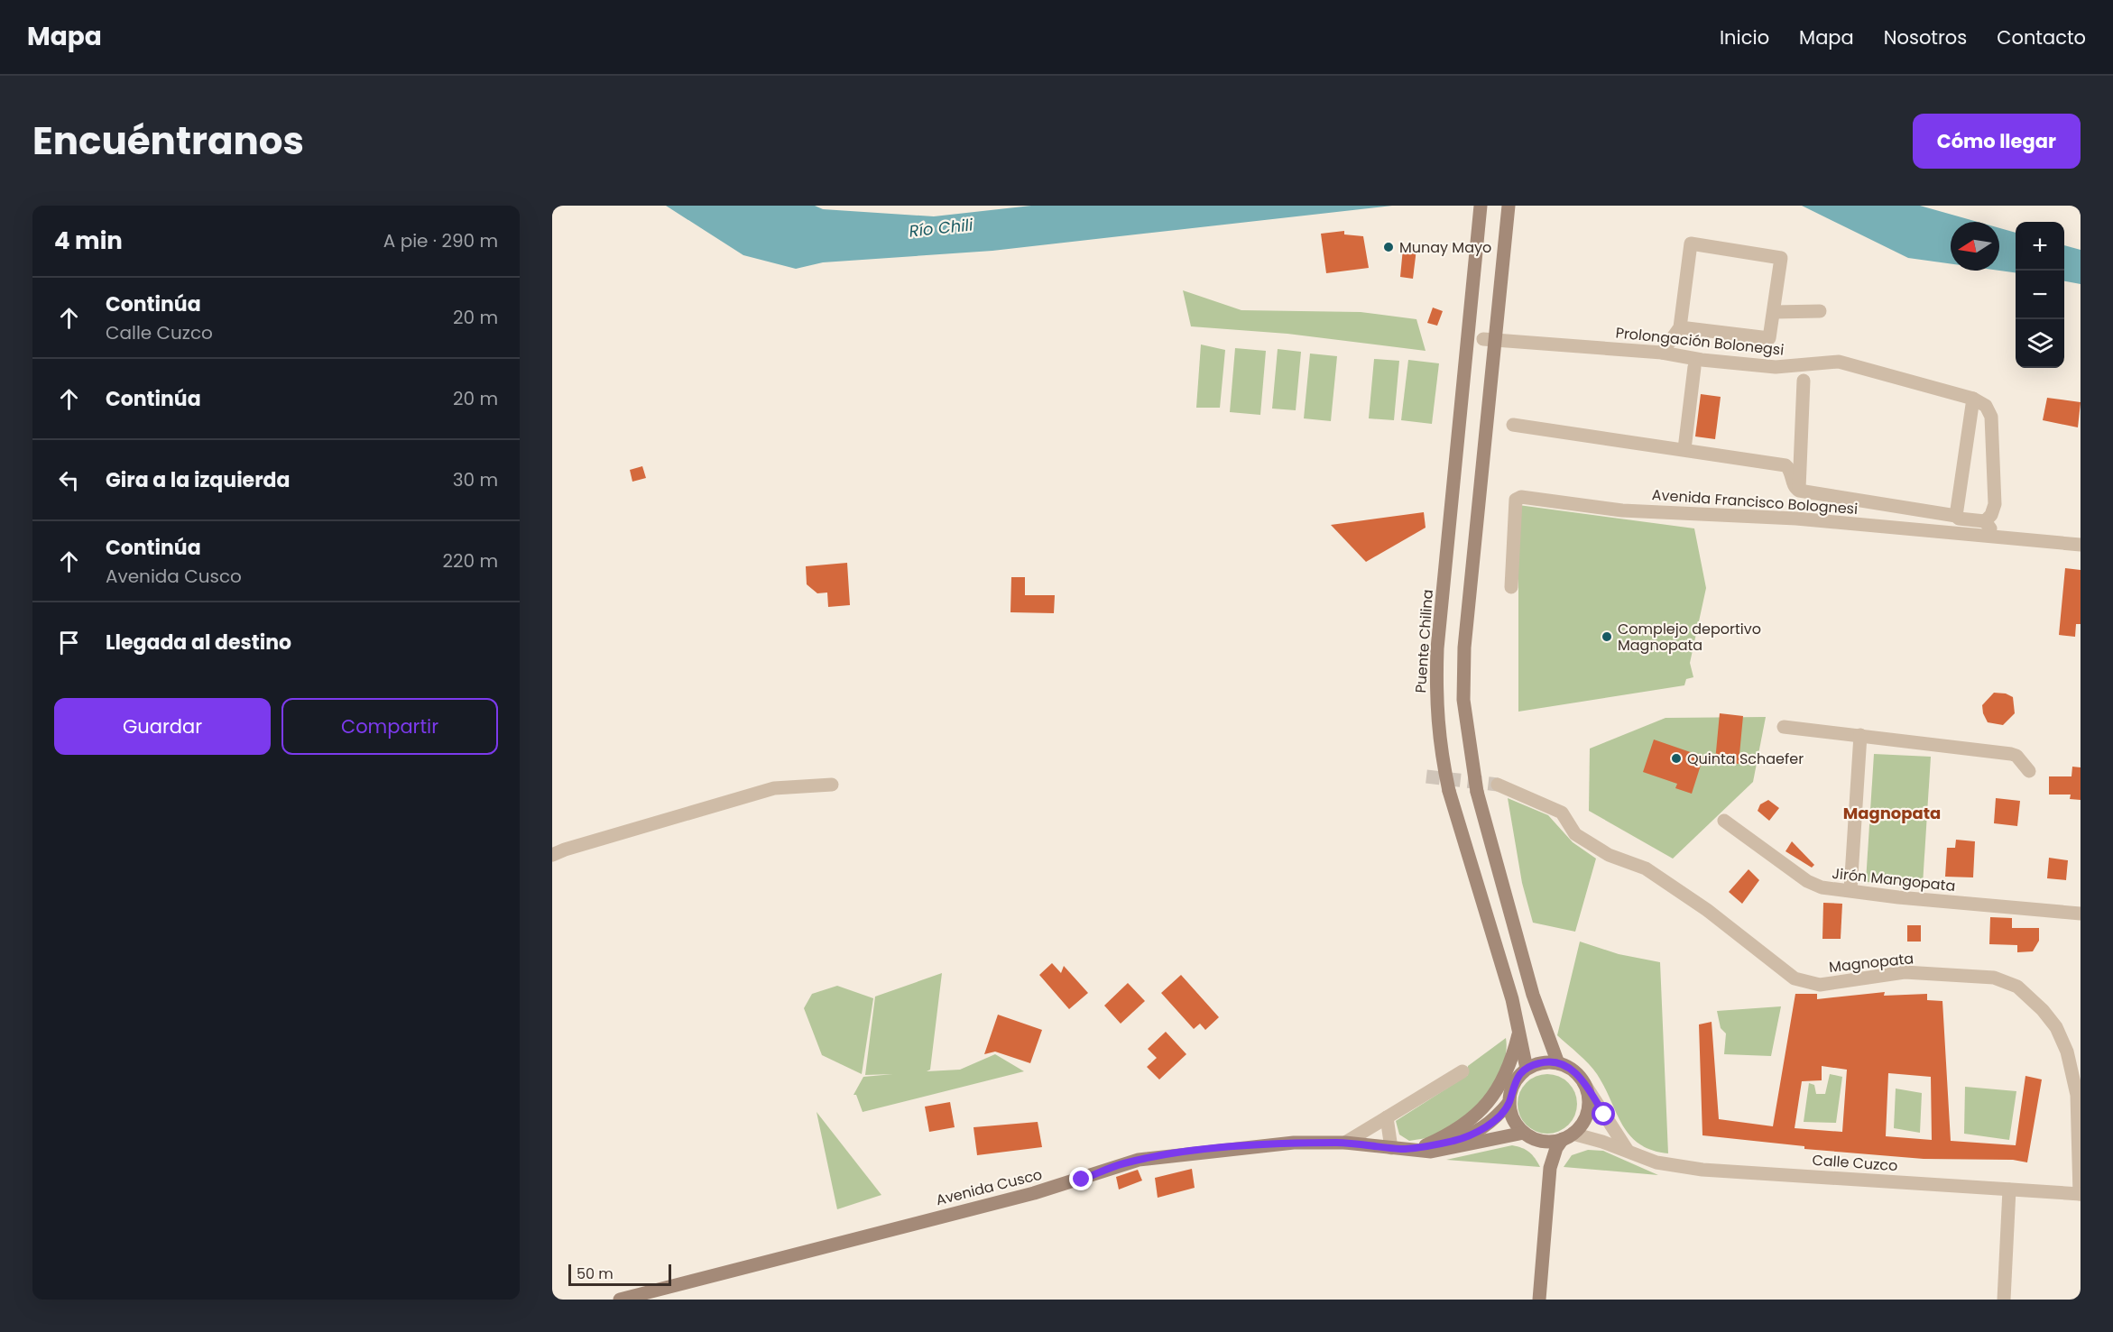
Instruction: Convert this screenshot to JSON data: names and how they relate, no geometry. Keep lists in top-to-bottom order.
{
  "streets": {
    "main road": ["Puente Chilina", "Avenida Cusco"],
    "street": [
      "Prolongación Bolonegsi",
      "Avenida Francisco Bolognesi",
      "Jirón Mangopata",
      "Magnopata",
      "Calle Cuzco"
    ]
  },
  "crossings": [
    ["Puente Chilina", "Calle Cuzco"],
    ["Puente Chilina", "Avenida Cusco"],
    ["Magnopata", "Calle Cuzco"],
    ["Calle Cuzco", "Avenida Cusco"]
  ],
  "districts": ["Magnopata"],
  "water": ["Río Chili"],
  "places": ["Munay Mayo", "Complejo deportivo Magnopata", "Quinta Schaefer"],
  "scale_bar": "50 m",
  "north": "left",
  "page": {
    "header": "Mapa",
    "nav": [
      "Inicio",
      "Mapa",
      "Nosotros",
      "Contacto"
    ],
    "title": "Encuéntranos",
    "buttons": [
      "Cómo llegar",
      ["Guardar", "Compartir"]
    ],
    "heading": ["4 min", "A pie · 290 m"],
    "map_buttons": ["+", "−"],
    "list": [
      ["Continúa", "Calle Cuzco", "20 m"],
      ["Continúa", "20 m"],
      ["Gira a la izquierda", "30 m"],
      ["Continúa", "Avenida Cusco", "220 m"],
      "Llegada al destino"
    ],
    "scale": "50 m"
  }
}
